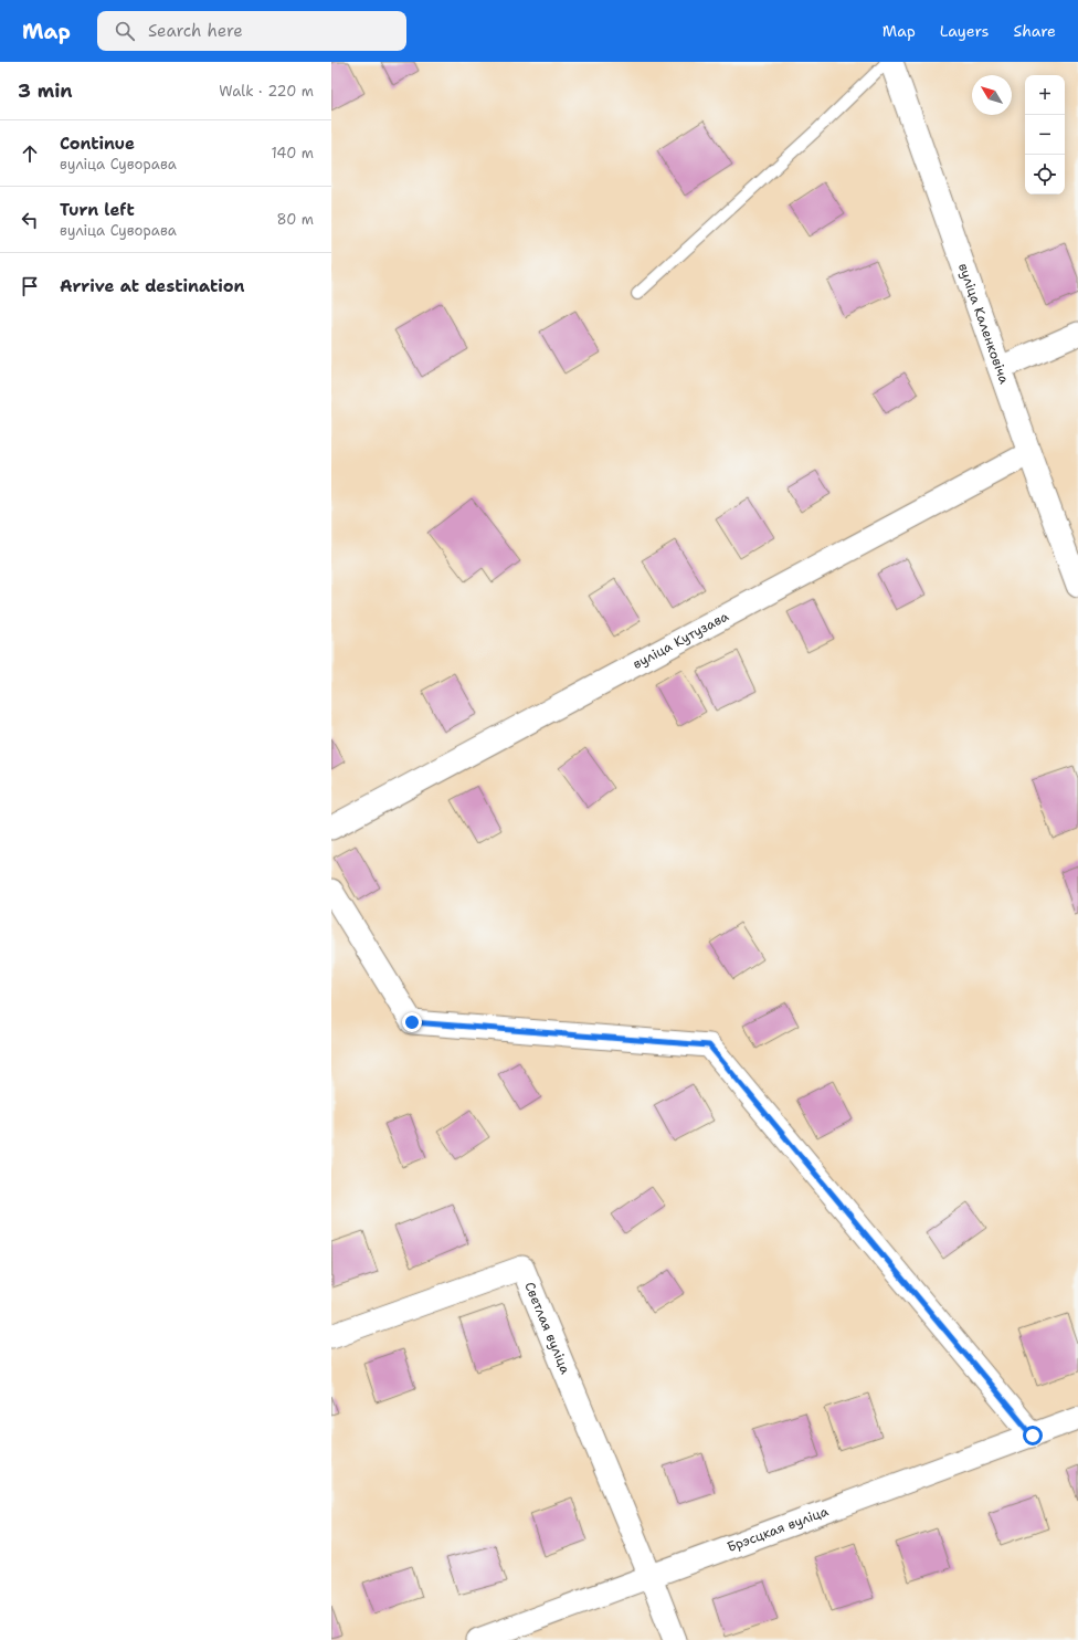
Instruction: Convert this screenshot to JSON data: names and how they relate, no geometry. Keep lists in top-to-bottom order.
{
  "streets": {
    "street": [
      "вуліца Каленковіча",
      "вуліца Кутузава",
      "Светлая вуліца",
      "Брэсцкая вуліца"
    ]
  },
  "crossings": [
    ["вуліца Каленковіча", "вуліца Кутузава"],
    ["Светлая вуліца", "Брэсцкая вуліца"]
  ],
  "north": "top left",
  "page": {
    "header": "Map",
    "search": "Search here",
    "nav": ["Map", "Layers", "Share"],
    "heading": ["3 min", "Walk · 220 m"],
    "map_buttons": ["+", "−"],
    "list": [
      ["Continue", "вуліца Суворава", "140 m"],
      ["Turn left", "вуліца Суворава", "80 m"],
      "Arrive at destination"
    ]
  }
}
